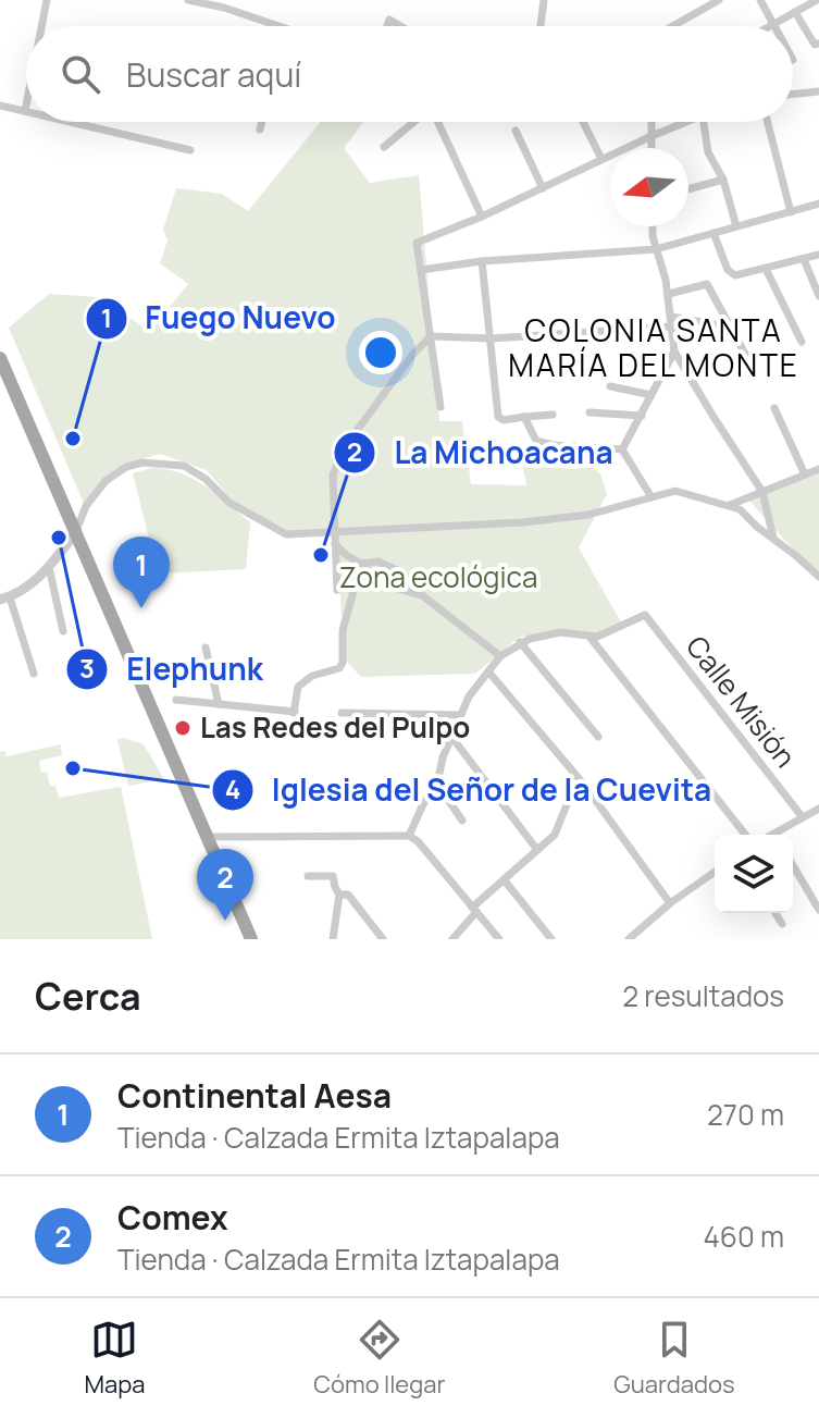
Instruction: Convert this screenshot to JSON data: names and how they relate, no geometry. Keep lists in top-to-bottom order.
{
  "streets": {
    "street": ["Calle Misión"]
  },
  "districts": ["COLONIA SANTA MARÍA DEL MONTE"],
  "parks": ["Zona ecológica"],
  "places": [
    "Fuego Nuevo",
    "Elephunk",
    "La Michoacana",
    "Las Redes del Pulpo",
    "Iglesia del Señor de la Cuevita"
  ],
  "north": "left",
  "page": {
    "search": "Buscar aquí",
    "pins": ["1", "2"],
    "heading": ["Cerca", "2 resultados"],
    "list": [
      {
        "mark": "1",
        "name": "Continental Aesa",
        "note": "Tienda · Calzada Ermita Iztapalapa",
        "value": "270 m"
      },
      {
        "mark": "2",
        "name": "Comex",
        "note": "Tienda · Calzada Ermita Iztapalapa",
        "value": "460 m"
      }
    ],
    "nav": ["Mapa", "Cómo llegar", "Guardados"]
  }
}
